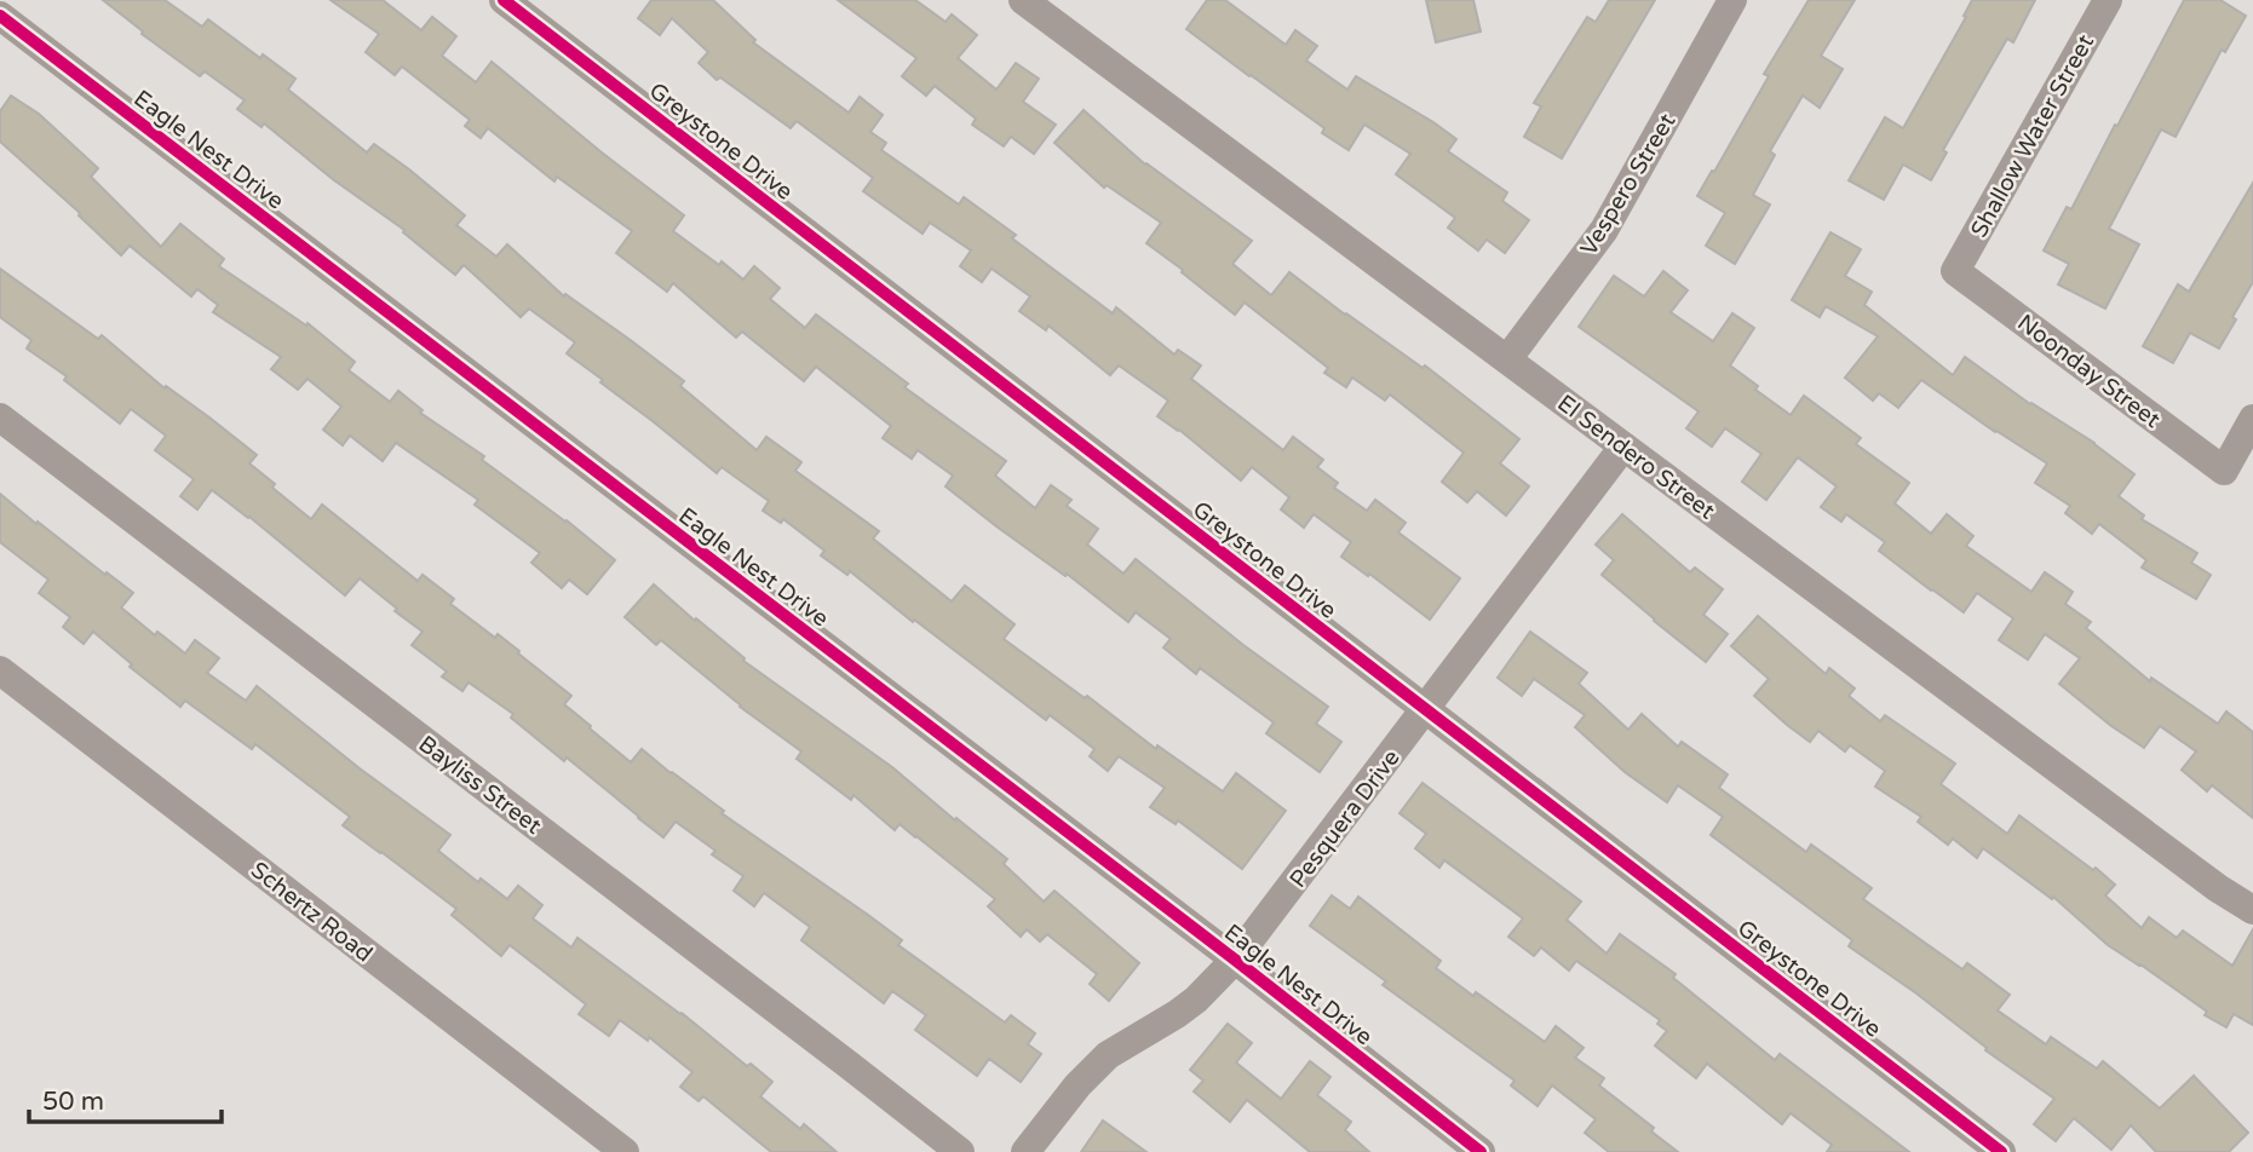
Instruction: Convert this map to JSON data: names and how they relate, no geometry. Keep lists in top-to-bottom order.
{
  "streets": {
    "street": [
      "Shallow Water Street",
      "Greystone Drive",
      "Eagle Nest Drive",
      "Vespero Street",
      "Noonday Street",
      "El Sendero Street",
      "Bayliss Street",
      "Pesquera Drive",
      "Schertz Road"
    ]
  },
  "crossings": [
    ["Shallow Water Street", "Noonday Street"],
    ["Greystone Drive", "Pesquera Drive"],
    ["Eagle Nest Drive", "Pesquera Drive"],
    ["Vespero Street", "El Sendero Street"],
    ["El Sendero Street", "Pesquera Drive"]
  ],
  "scale_bar": "50 m"
}
